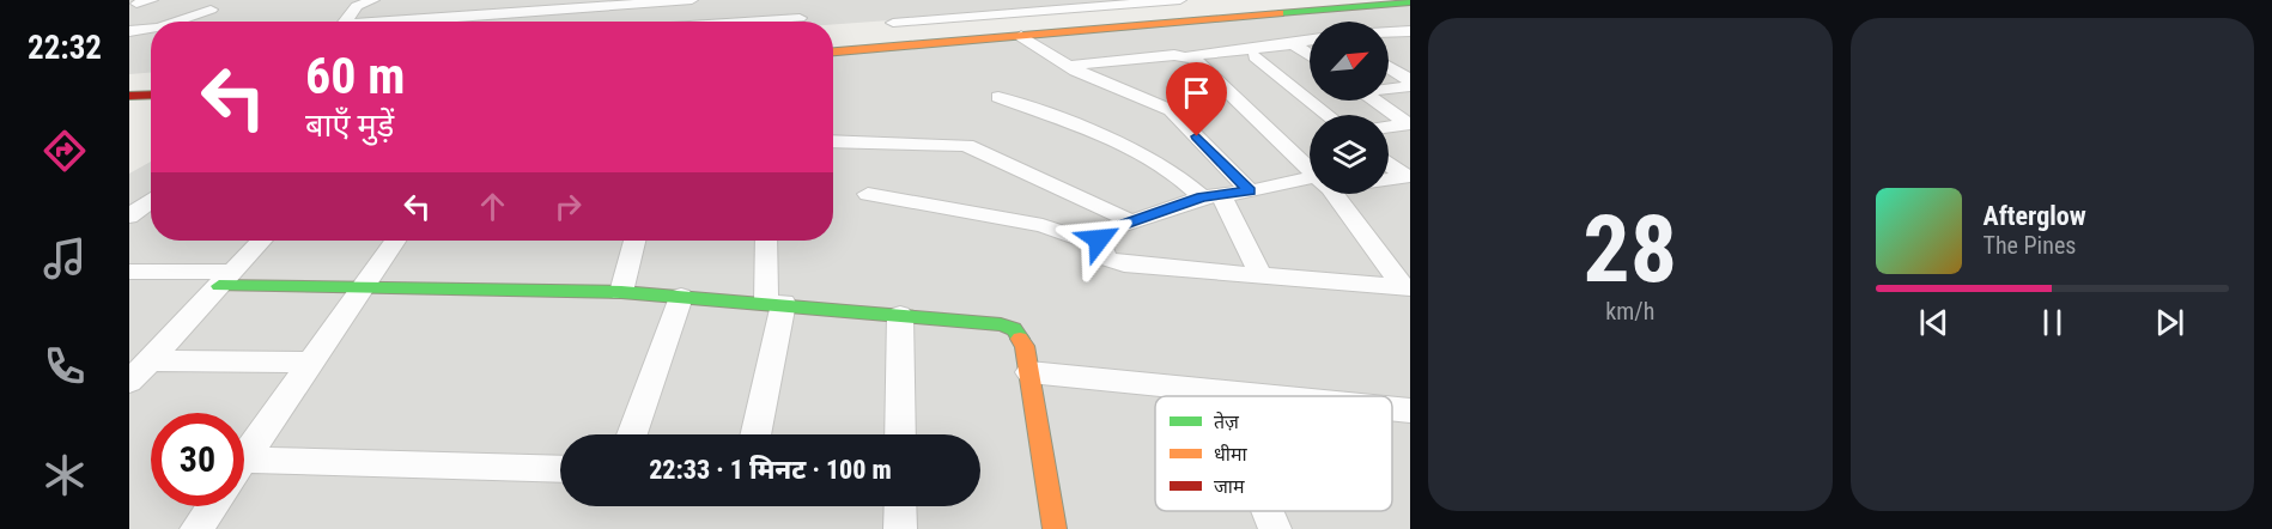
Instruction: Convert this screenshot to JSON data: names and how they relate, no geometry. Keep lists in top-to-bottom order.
{
  "legend": ["तेज़", "धीमा", "जाम"],
  "north": "top right",
  "page": {
    "tabs": "22:32",
    "tile": ["28", "km/h"],
    "turn": ["60 m", "बाएँ मुड़ें"],
    "song": ["Afterglow", "The Pines"],
    "limit": "30",
    "trip": "22:33 · 1 मिनट · 100 m"
  }
}
